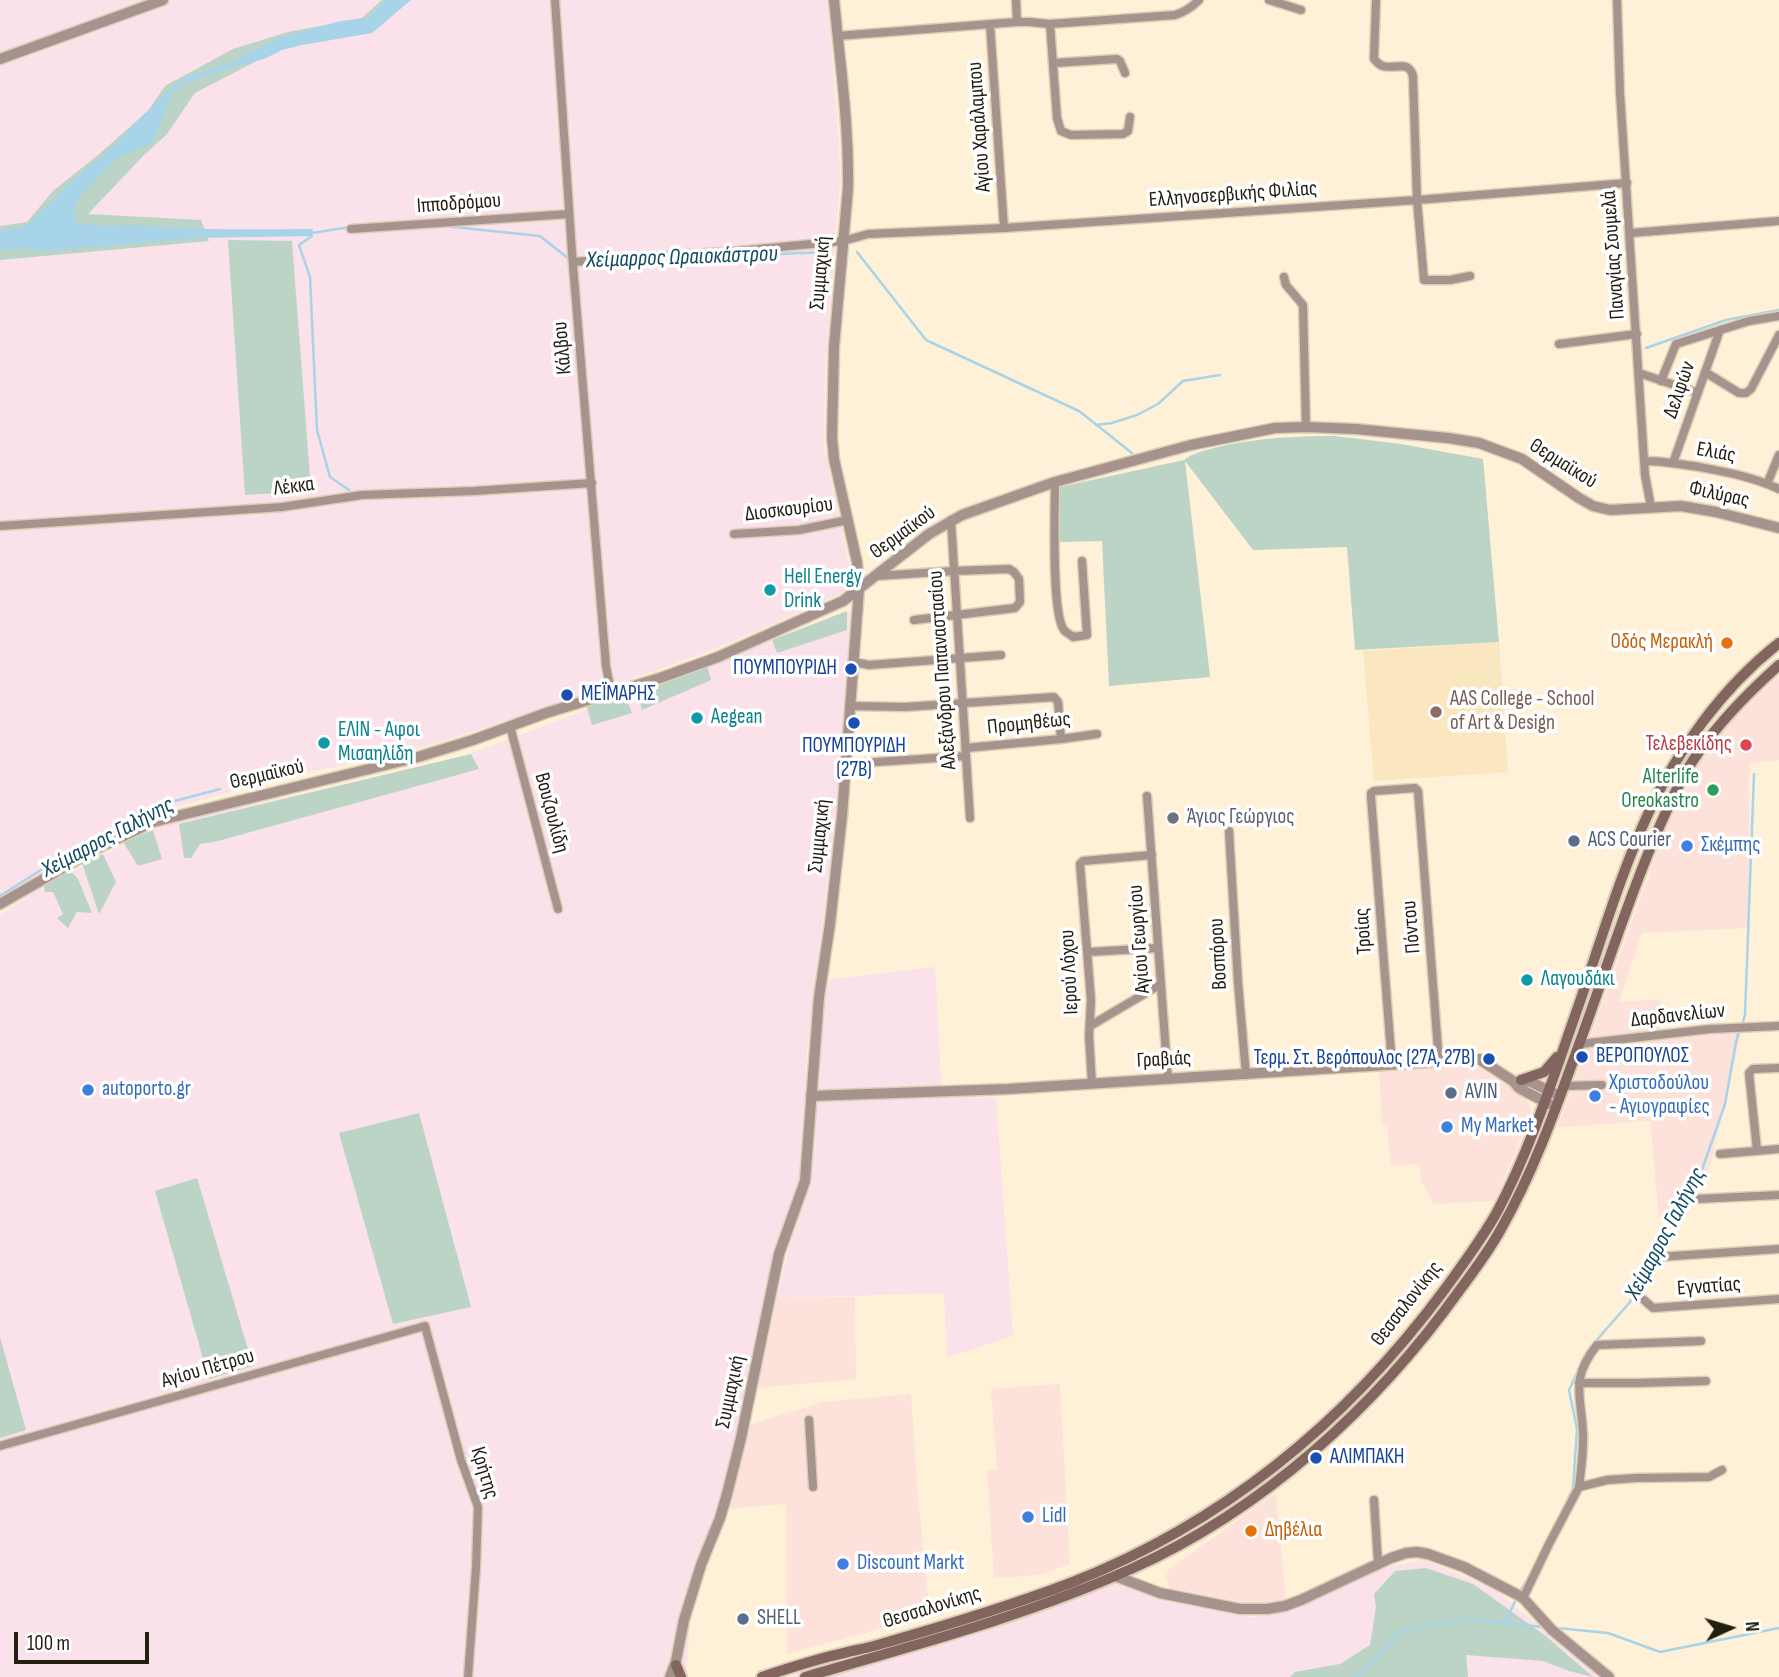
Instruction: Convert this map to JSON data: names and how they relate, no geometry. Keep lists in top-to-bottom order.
{
  "streets": {
    "main road": ["Θεσσαλονίκης"],
    "street": [
      "Αγίου Χαράλαμπου",
      "Ελληνοσερβικής Φιλίας",
      "Ιπποδρόμου",
      "Παναγίας Σουμελά",
      "Συμμαχική",
      "Κάλβου",
      "Δελφών",
      "Ελιάς",
      "Θερμαϊκού",
      "Λέκκα",
      "Φιλύρας",
      "Διοσκουρίου",
      "Αλεξάνδρου Παπαναστασίου",
      "Προμηθέως",
      "Βουζουλίδη",
      "Πόντου",
      "Τροίας",
      "Αγίου Γεωργίου",
      "Βοσπόρου",
      "Ιερού Λόχου",
      "Δαρδανελίων",
      "Γραβιάς",
      "Εγνατίας",
      "Αγίου Πέτρου",
      "Κρήτης"
    ]
  },
  "crossings": [
    ["Αγίου Χαράλαμπου", "Ελληνοσερβικής Φιλίας"],
    ["Ελληνοσερβικής Φιλίας", "Παναγίας Σουμελά"],
    ["Ελληνοσερβικής Φιλίας", "Συμμαχική"],
    ["Ελληνοσερβικής Φιλίας", "Κάλβου"],
    ["Ιπποδρόμου", "Κάλβου"],
    ["Παναγίας Σουμελά", "Ελιάς"],
    ["Παναγίας Σουμελά", "Θερμαϊκού"],
    ["Παναγίας Σουμελά", "Φιλύρας"],
    ["Συμμαχική", "Θερμαϊκού"],
    ["Συμμαχική", "Διοσκουρίου"],
    ["Συμμαχική", "Προμηθέως"],
    ["Συμμαχική", "Γραβιάς"],
    ["Κάλβου", "Θερμαϊκού"],
    ["Κάλβου", "Λέκκα"],
    ["Δελφών", "Ελιάς"],
    ["Θερμαϊκού", "Φιλύρας"],
    ["Θερμαϊκού", "Αλεξάνδρου Παπαναστασίου"],
    ["Θερμαϊκού", "Βουζουλίδη"],
    ["Αλεξάνδρου Παπαναστασίου", "Προμηθέως"],
    ["Πόντου", "Τροίας"],
    ["Πόντου", "Γραβιάς"],
    ["Τροίας", "Γραβιάς"],
    ["Αγίου Γεωργίου", "Ιερού Λόχου"],
    ["Αγίου Γεωργίου", "Γραβιάς"],
    ["Βοσπόρου", "Γραβιάς"],
    ["Ιερού Λόχου", "Γραβιάς"],
    ["Δαρδανελίων", "Θεσσαλονίκης"],
    ["Γραβιάς", "Θεσσαλονίκης"],
    ["Αγίου Πέτρου", "Κρήτης"]
  ],
  "water": ["Χείμαρρος Ωραιοκάστρου", "Χείμαρρος Γαλήνης"],
  "places": [
    "Hell Energy Drink",
    "Οδός Μερακλή",
    "ΠΟΥΜΠΟΥΡΙΔΗ",
    "ΜΕΪΜΑΡΗΣ",
    "AAS College - School of Art & Design",
    "Aegean",
    "ΠΟΥΜΠΟΥΡΙΔΗ (27Β)",
    "ΕΛΙΝ - Αφοι Μισαηλίδη",
    "Τελεβεκίδης",
    "Alterlife Oreokastro",
    "Άγιος Γεώργιος",
    "ACS Courier",
    "Σκέμπης",
    "Λαγουδάκι",
    "ΒΕΡΟΠΟΥΛΟΣ",
    "Τερμ. Στ. Βερόπουλος (27Α, 27Β)",
    "autoporto.gr",
    "AVIN",
    "Χριστοδούλου - Αγιογραφίες",
    "My Market",
    "ΑΛΙΜΠΑΚΗ",
    "Lidl",
    "Δηβέλια",
    "Discount Markt",
    "SHELL"
  ],
  "scale_bar": "100 m",
  "north": "right"
}
